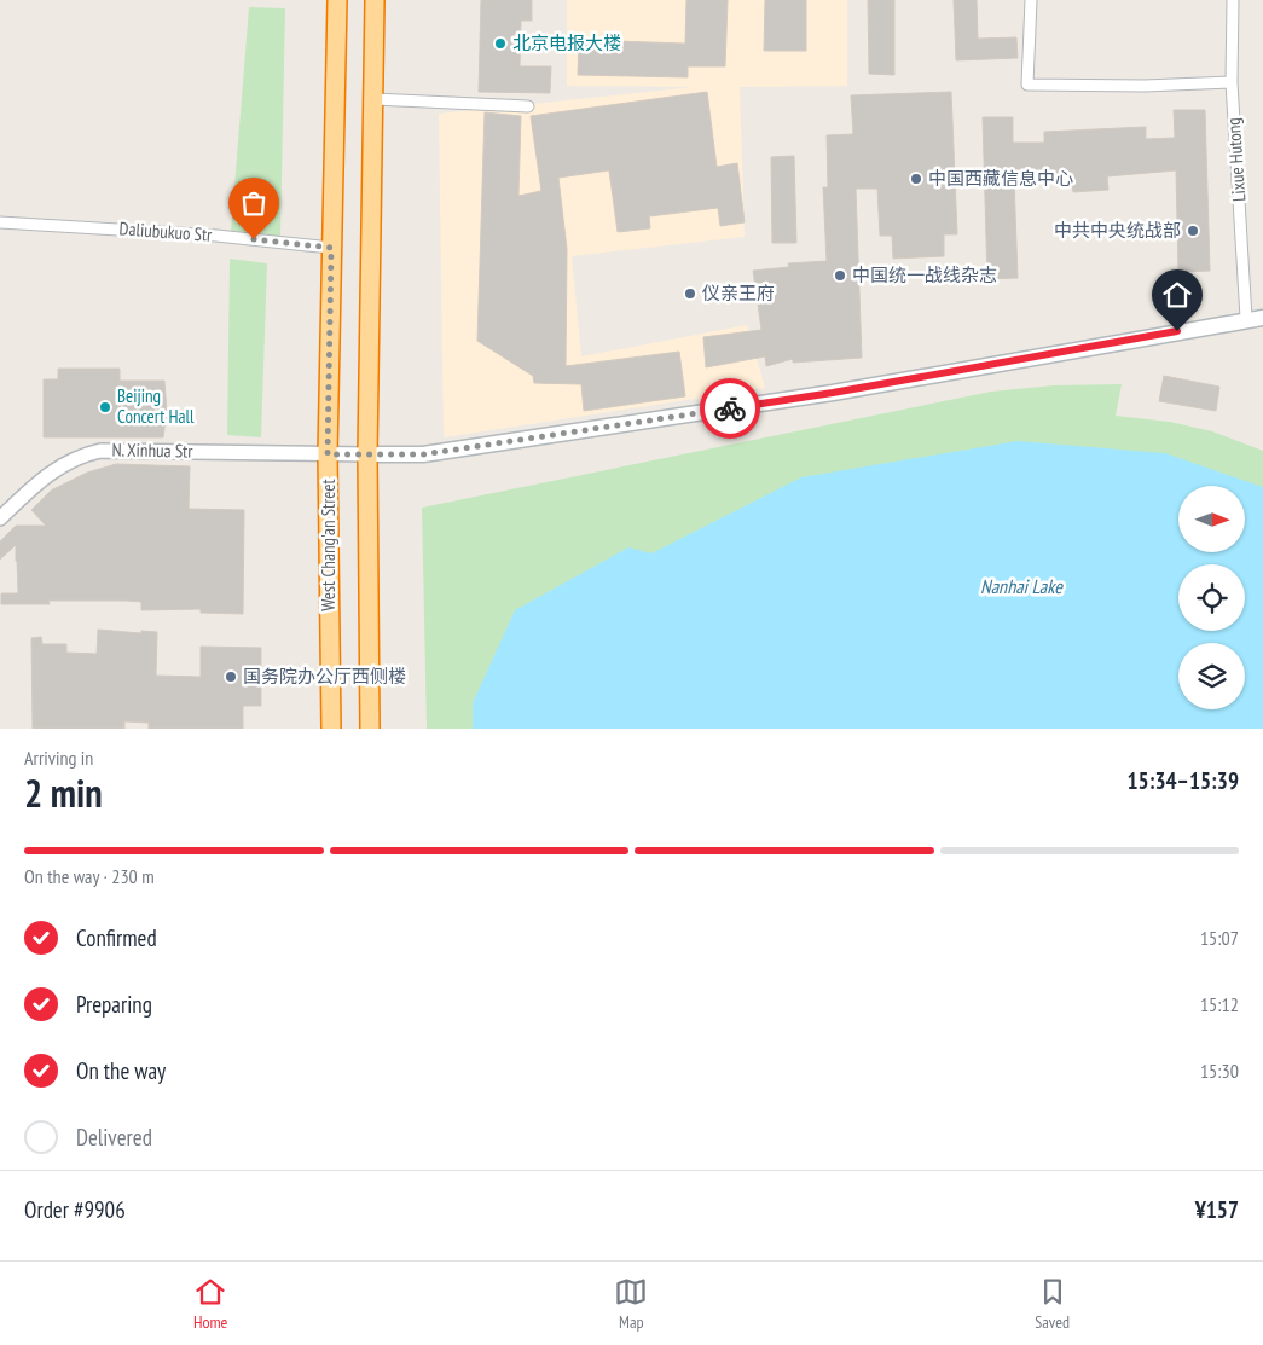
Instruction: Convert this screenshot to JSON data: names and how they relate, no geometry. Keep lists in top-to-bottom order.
{
  "streets": {
    "highway": ["West Chang'an Street"],
    "street": ["Lixue Hutong", "Daliubukuo Str", "N. Xinhua Str"]
  },
  "crossings": [
    ["Daliubukuo Str", "West Chang'an Street"],
    ["N. Xinhua Str", "West Chang'an Street"]
  ],
  "water": ["Nanhai Lake"],
  "places": [
    "北京电报大楼",
    "中国西藏信息中心",
    "中共中央统战部",
    "中国统一战线杂志",
    "仪亲王府",
    "Beijing Concert Hall",
    "国务院办公厅西侧楼"
  ],
  "north": "right",
  "page": {
    "heading": ["2 min", "Arriving in", "15:34–15:39"],
    "panel": ["Order #9906", "¥157"],
    "bar": "On the way · 230 m",
    "list": [
      ["Confirmed", "15:07"],
      ["Preparing", "15:12"],
      ["On the way", "15:30"],
      "Delivered"
    ],
    "tabs": ["Home", "Map", "Saved"]
  }
}
